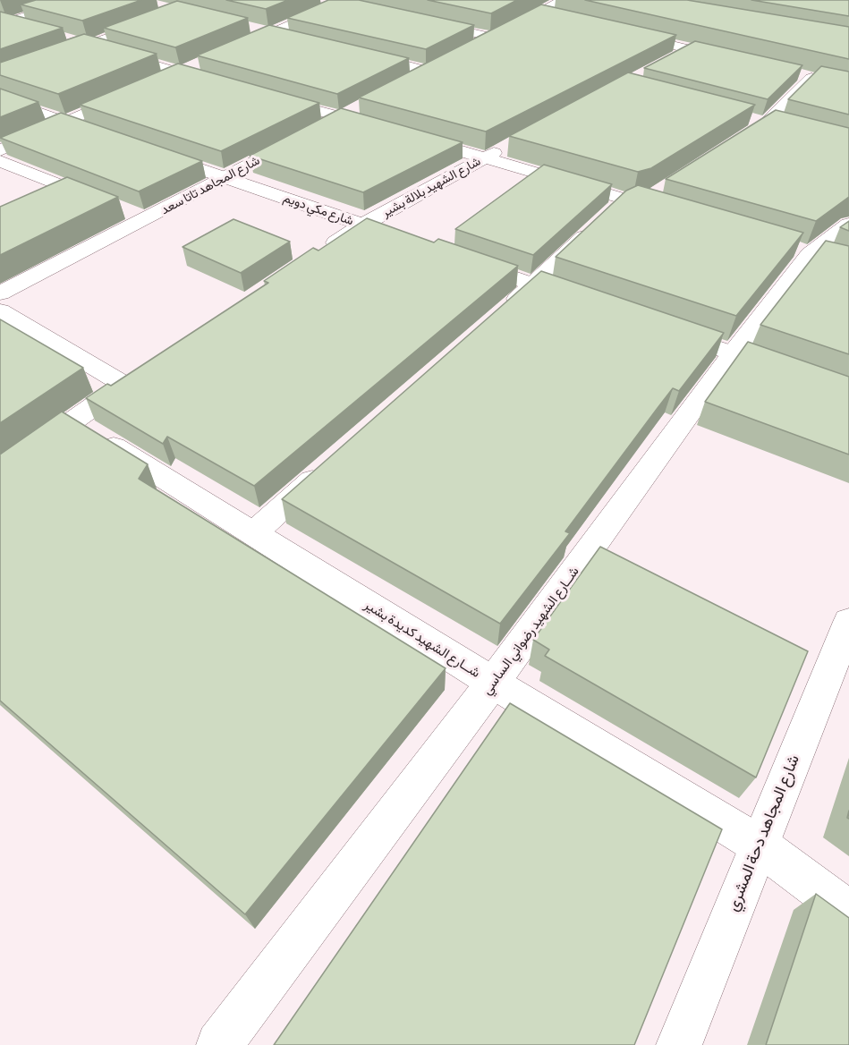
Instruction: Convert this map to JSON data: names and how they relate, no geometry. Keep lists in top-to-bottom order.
{
  "streets": {
    "street": [
      "شارع المجاهد تاتا سعد",
      "شارع الشهيد بلالة بشير",
      "شارع مكي دويم",
      "شــارع الشهيد رضواني الساسي",
      "شــارع الشهيد كديدة بشير",
      "شارع المجاهد دحة المشري"
    ]
  },
  "crossings": [
    ["شارع المجاهد تاتا سعد", "شارع مكي دويم"],
    ["شارع الشهيد بلالة بشير", "شارع مكي دويم"],
    ["شــارع الشهيد رضواني الساسي", "شــارع الشهيد كديدة بشير"],
    ["شــارع الشهيد كديدة بشير", "شارع المجاهد دحة المشري"]
  ]
}
